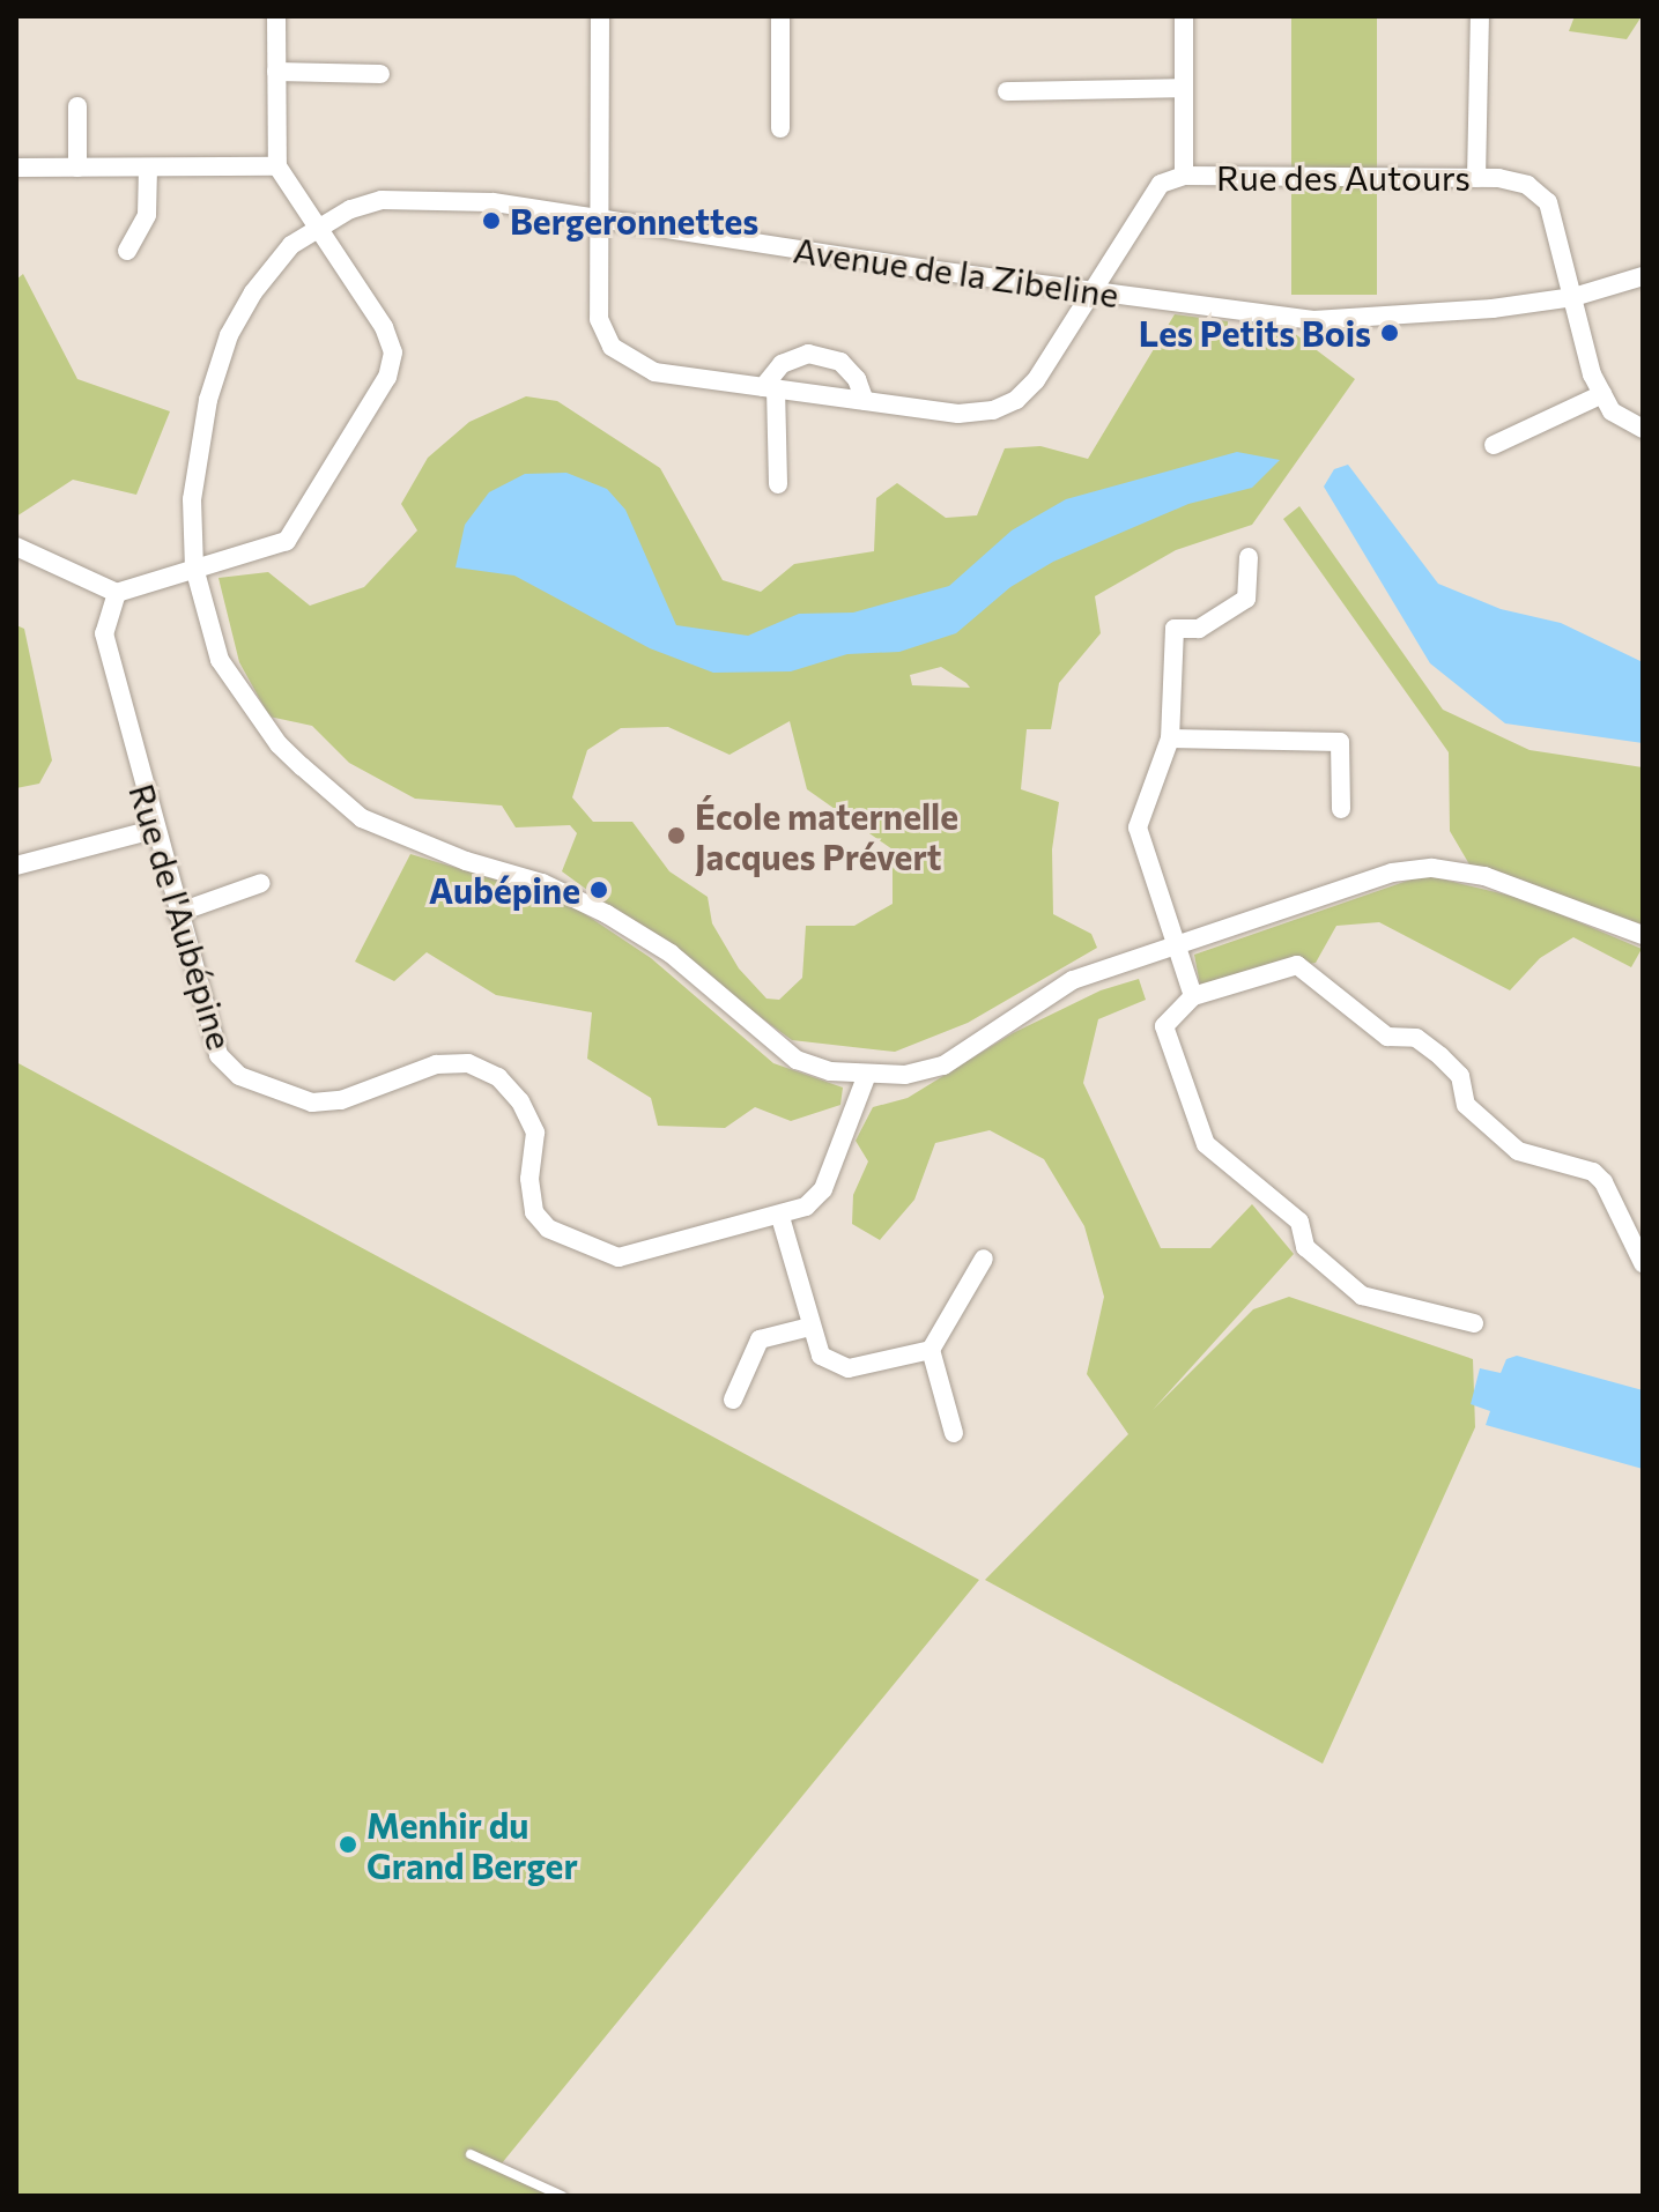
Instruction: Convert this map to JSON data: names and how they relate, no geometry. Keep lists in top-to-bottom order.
{
  "streets": {
    "street": ["Rue des Autours", "Avenue de la Zibeline", "Rue de l'Aubépine"]
  },
  "crossings": [
    ["Rue des Autours", "Avenue de la Zibeline"],
    ["Avenue de la Zibeline", "Rue de l'Aubépine"]
  ],
  "places": [
    "Bergeronnettes",
    "Les Petits Bois",
    "École maternelle Jacques Prévert",
    "Aubépine",
    "Menhir du Grand Berger"
  ]
}
